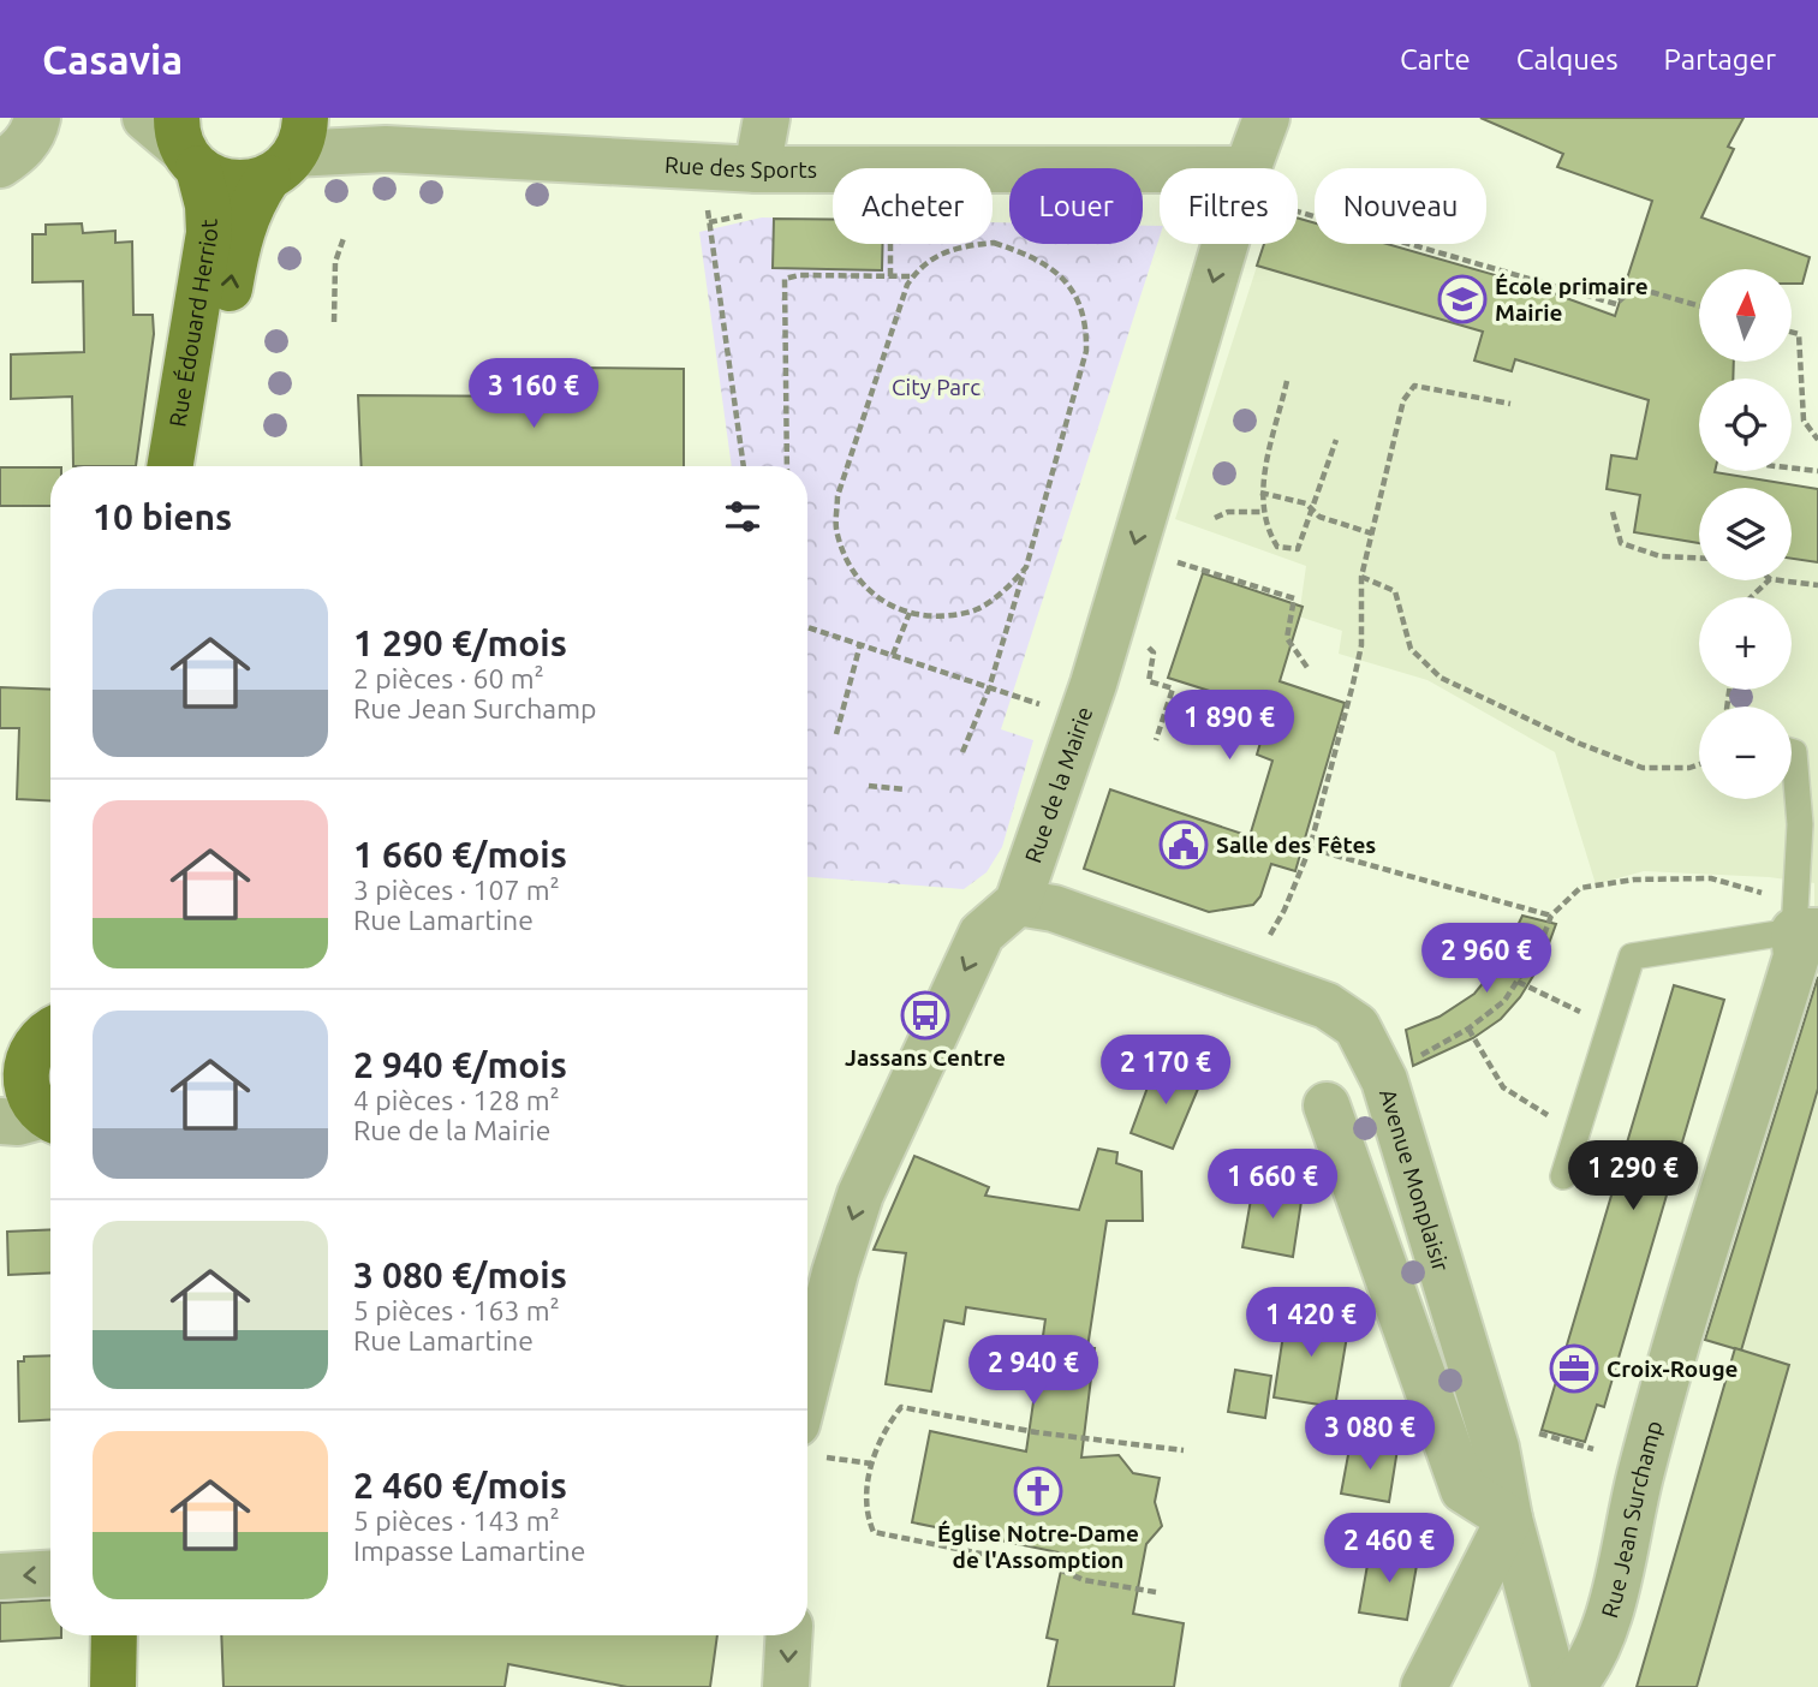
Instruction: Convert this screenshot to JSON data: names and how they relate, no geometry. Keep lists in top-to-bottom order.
{
  "streets": {
    "main road": ["Rue Édouard Herriot"],
    "street": [
      "Rue des Sports",
      "Rue de la Mairie",
      "Avenue Monplaisir",
      "Rue Jean Surchamp"
    ]
  },
  "crossings": [
    ["Rue des Sports", "Rue Édouard Herriot"],
    ["Rue de la Mairie", "Avenue Monplaisir"]
  ],
  "one_way": ["Rue de la Mairie"],
  "parks": ["City Parc"],
  "places": {
    "school or university": ["École primaire Mairie"],
    "public building": ["Salle des Fêtes"],
    "bus stop": ["Jassans Centre"],
    "office": ["Croix-Rouge"],
    "church": ["Église Notre-Dame de l'Assomption"]
  },
  "north": "top",
  "page": {
    "header": "Casavia",
    "nav": ["Carte", "Calques", "Partager"],
    "chip": [
      "Acheter",
      "Louer",
      "Filtres",
      "Nouveau"
    ],
    "map_buttons": ["+", "−"],
    "price": [
      "3 160 €",
      "1 890 €",
      "2 960 €",
      "2 170 €",
      "1 290 €",
      "1 660 €",
      "1 420 €",
      "2 940 €",
      "3 080 €",
      "2 460 €"
    ],
    "heading": "10 biens",
    "list": [
      {
        "name": "1 290 €/mois",
        "note": "2 pièces · 60 m² · Rue Jean Surchamp"
      },
      {
        "name": "1 660 €/mois",
        "note": "3 pièces · 107 m² · Rue Lamartine"
      },
      {
        "name": "2 940 €/mois",
        "note": "4 pièces · 128 m² · Rue de la Mairie"
      },
      {
        "name": "3 080 €/mois",
        "note": "5 pièces · 163 m² · Rue Lamartine"
      },
      {
        "name": "2 460 €/mois",
        "note": "5 pièces · 143 m² · Impasse Lamartine"
      }
    ]
  }
}
